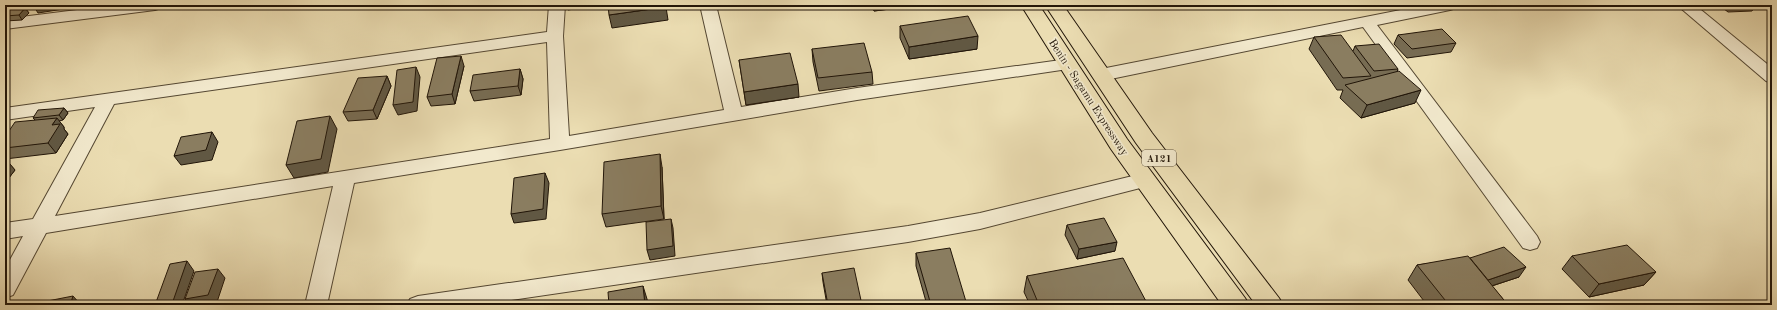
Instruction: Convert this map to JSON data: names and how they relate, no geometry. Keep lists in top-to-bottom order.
{
  "streets": {
    "highway": ["Benin - Sagamu Expressway", "A121"]
  }
}
